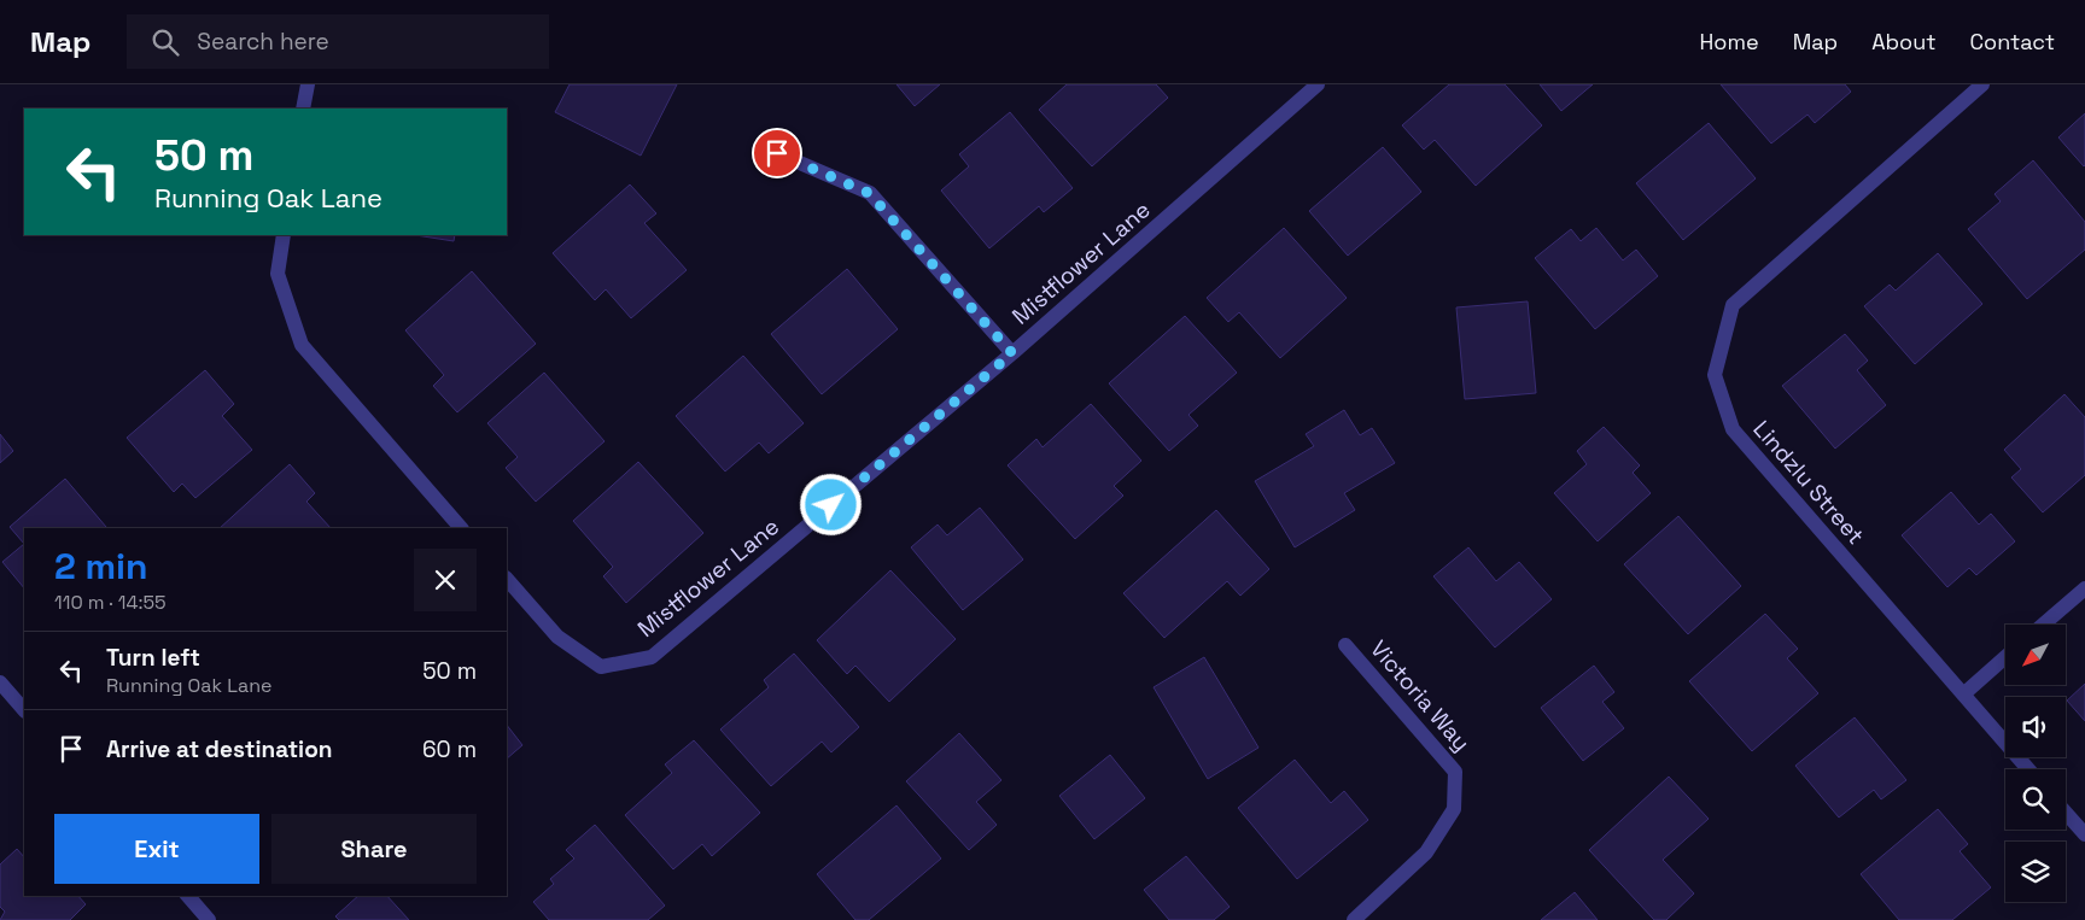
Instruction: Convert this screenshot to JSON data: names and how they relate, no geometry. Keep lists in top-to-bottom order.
{
  "streets": {
    "street": ["Mistflower Lane", "Lindzlu Street", "Victoria Way"]
  },
  "north": "bottom left",
  "page": {
    "header": "Map",
    "search": "Search here",
    "nav": [
      "Home",
      "Map",
      "About",
      "Contact"
    ],
    "turn": ["50 m", "Running Oak Lane"],
    "heading": ["2 min", "110 m · 14:55"],
    "list": [
      {
        "name": "Turn left",
        "note": "Running Oak Lane",
        "value": "50 m"
      },
      {
        "name": "Arrive at destination",
        "value": "60 m"
      }
    ],
    "buttons": ["Exit", "Share"]
  }
}
